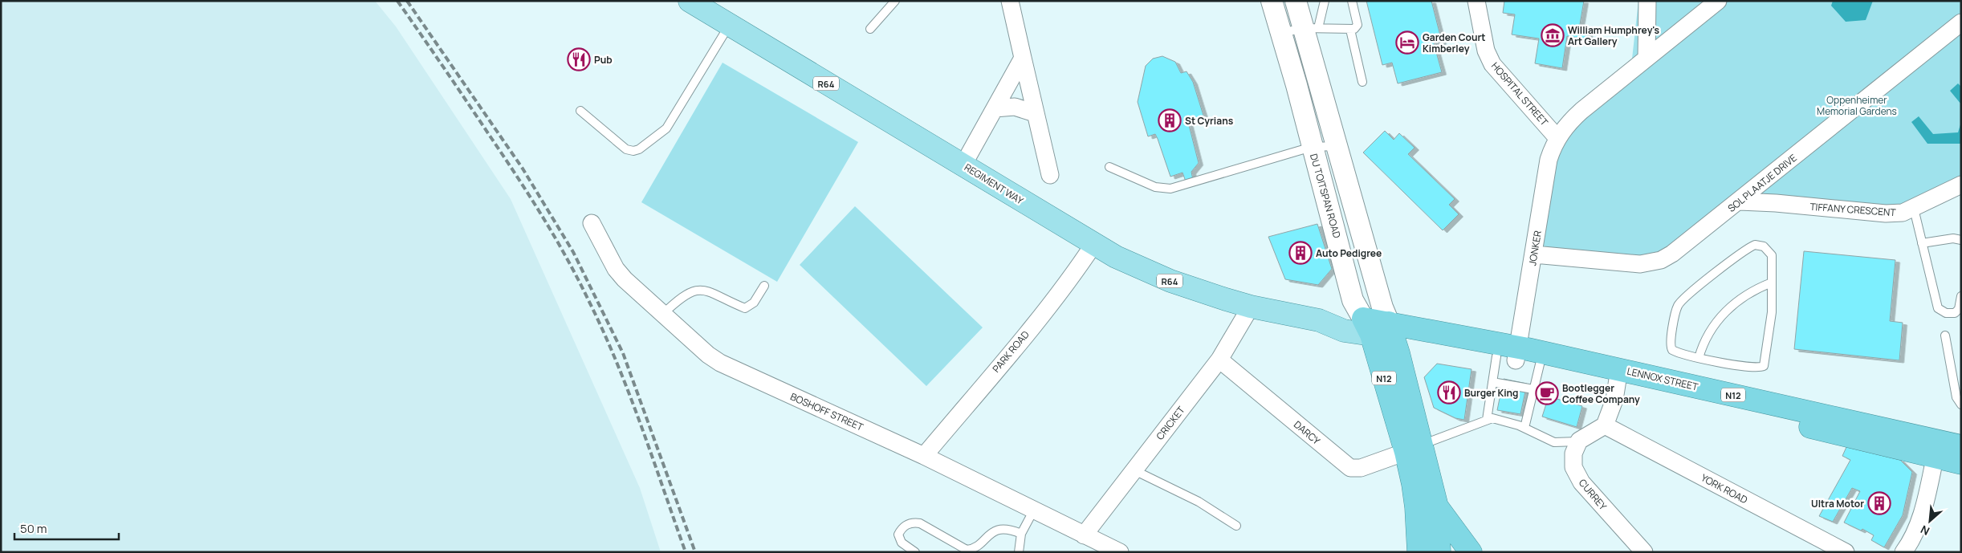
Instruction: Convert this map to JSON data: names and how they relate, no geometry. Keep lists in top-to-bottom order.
{
  "streets": {
    "highway": ["DU TOITSPAN ROAD", "N12", "LENNOX STREET"],
    "main road": ["R64", "REGIMENT WAY"],
    "street": [
      "HOSPITAL STREET",
      "SOL PLAATJE DRIVE",
      "TIFFANY CRESCENT",
      "JONKER",
      "PARK ROAD",
      "BOSHOFF STREET",
      "CRICKET",
      "DARCY",
      "YORK ROAD",
      "CURREY"
    ]
  },
  "crossings": [
    ["HOSPITAL STREET", "JONKER"],
    ["SOL PLAATJE DRIVE", "TIFFANY CRESCENT"],
    ["SOL PLAATJE DRIVE", "JONKER"],
    ["REGIMENT WAY", "DU TOITSPAN ROAD"],
    ["REGIMENT WAY", "PARK ROAD"],
    ["REGIMENT WAY", "LENNOX STREET"],
    ["REGIMENT WAY", "CRICKET"],
    ["DU TOITSPAN ROAD", "LENNOX STREET"],
    ["DU TOITSPAN ROAD", "DARCY"],
    ["JONKER", "LENNOX STREET"],
    ["PARK ROAD", "BOSHOFF STREET"],
    ["BOSHOFF STREET", "CRICKET"],
    ["CRICKET", "DARCY"]
  ],
  "parks": ["Oppenheimer Memorial Gardens"],
  "places": {
    "museum": ["William Humphrey's Art Gallery"],
    "hotel": ["Garden Court Kimberley"],
    "restaurant": ["Pub", "Burger King"],
    "building": ["St Cyrians", "Auto Pedigree", "Ultra Motor"],
    "cafe": ["Bootlegger Coffee Company"]
  },
  "scale_bar": "50 m",
  "north": "bottom left"
}
